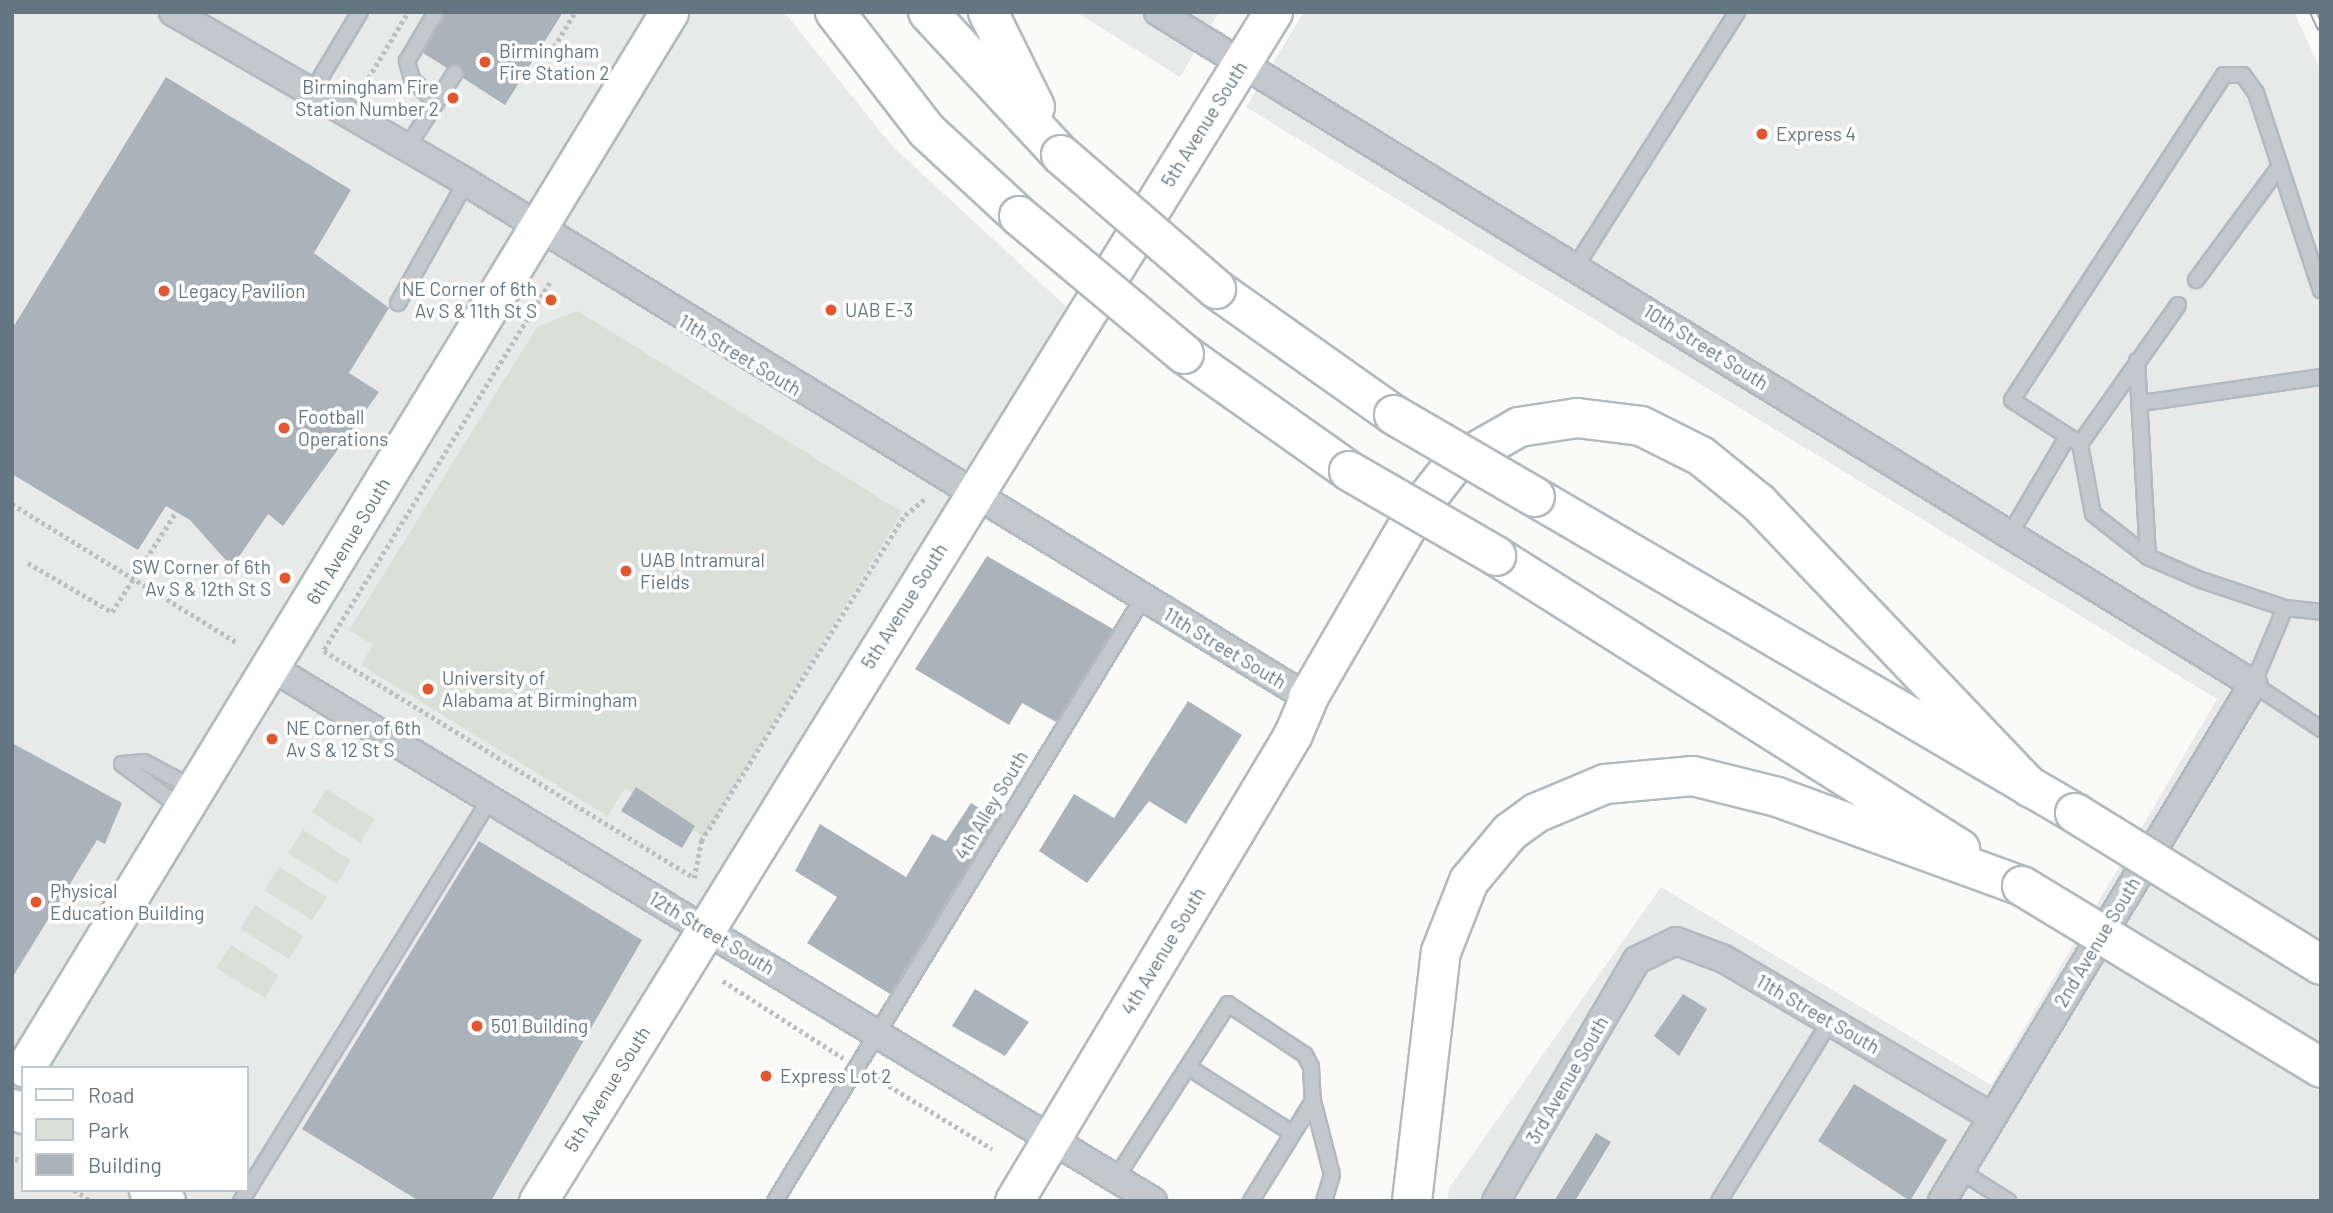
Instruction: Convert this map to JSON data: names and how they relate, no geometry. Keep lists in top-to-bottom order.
{
  "streets": {
    "street": [
      "5th Avenue South",
      "10th Street South",
      "11th Street South",
      "6th Avenue South",
      "12th Street South",
      "2nd Avenue South",
      "4th Avenue South",
      "3rd Avenue South"
    ],
    "lane": ["4th Alley South"]
  },
  "crossings": [
    ["5th Avenue South", "10th Street South"],
    ["5th Avenue South", "11th Street South"],
    ["5th Avenue South", "12th Street South"],
    ["10th Street South", "2nd Avenue South"],
    ["11th Street South", "6th Avenue South"],
    ["11th Street South", "4th Alley South"],
    ["11th Street South", "2nd Avenue South"],
    ["11th Street South", "4th Avenue South"],
    ["11th Street South", "3rd Avenue South"],
    ["6th Avenue South", "12th Street South"],
    ["4th Alley South", "12th Street South"],
    ["12th Street South", "4th Avenue South"]
  ],
  "places": [
    "Birmingham Fire Station 2",
    "Birmingham Fire Station Number 2",
    "Express 4",
    "Legacy Pavilion",
    "NE Corner of 6th Av S & 11th St S",
    "UAB E-3",
    "Football Operations",
    "UAB Intramural Fields",
    "SW Corner of 6th Av S & 12th St S",
    "University of Alabama at Birmingham",
    "NE Corner of 6th Av S & 12 St S",
    "Physical Education Building",
    "501 Building",
    "Express Lot 2"
  ],
  "legend": ["Road", "Park", "Building"]
}
